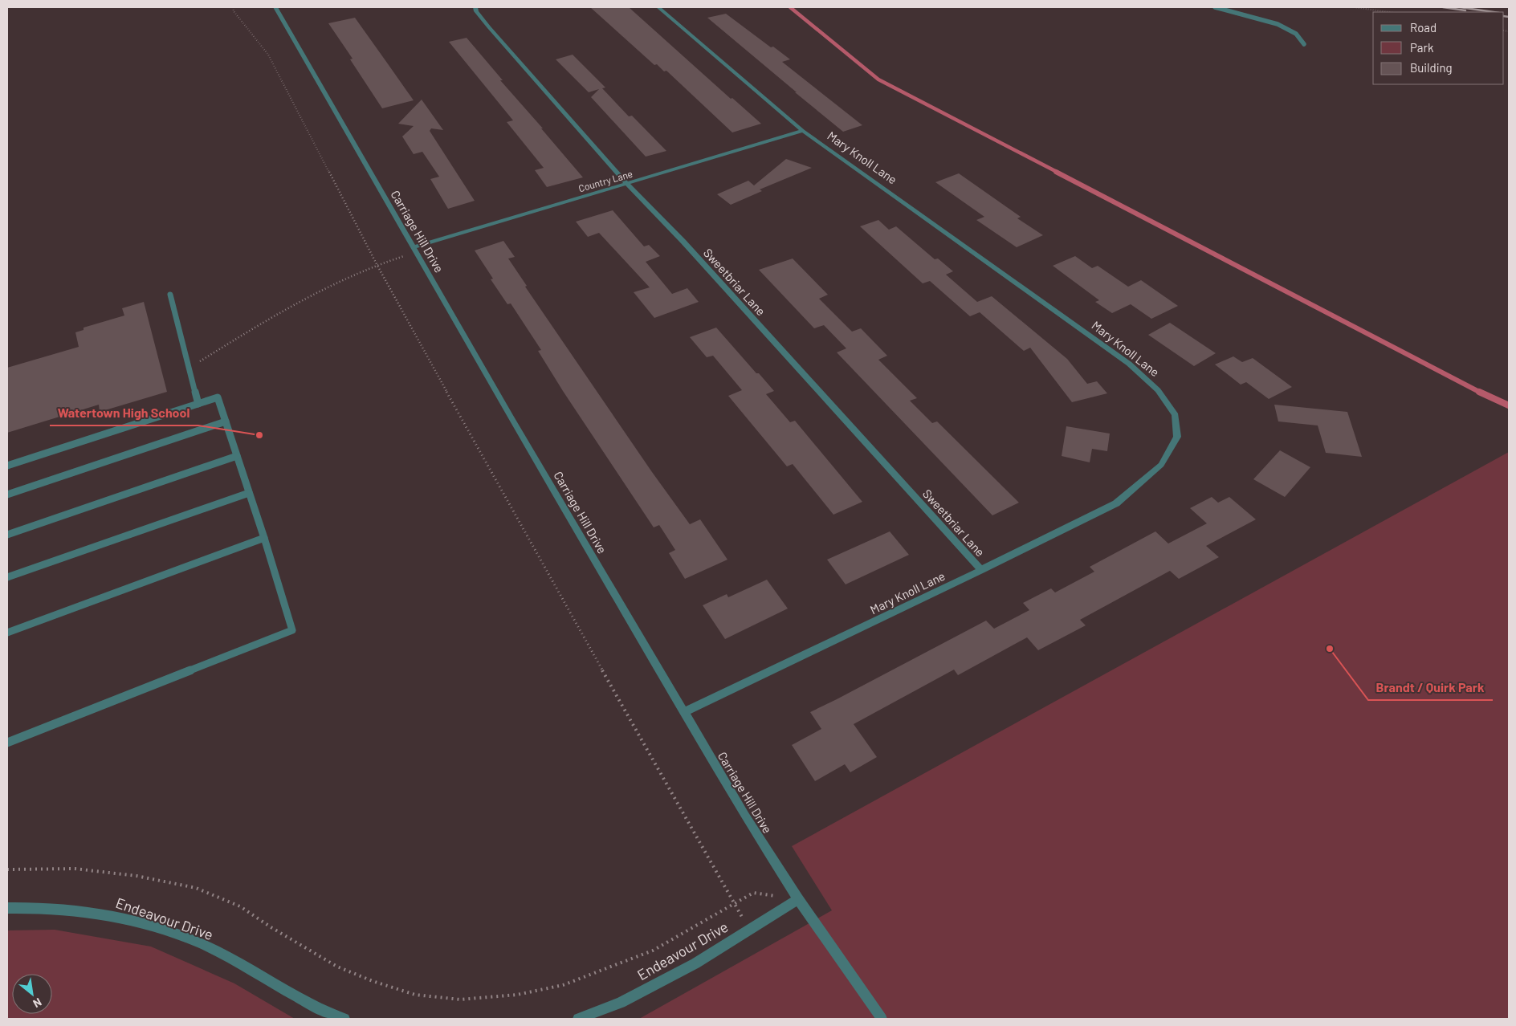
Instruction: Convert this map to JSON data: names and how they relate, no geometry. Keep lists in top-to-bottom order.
{
  "streets": {
    "street": [
      "Mary Knoll Lane",
      "Country Lane",
      "Carriage Hill Drive",
      "Sweetbriar Lane",
      "Endeavour Drive"
    ]
  },
  "crossings": [
    ["Mary Knoll Lane", "Country Lane"],
    ["Mary Knoll Lane", "Carriage Hill Drive"],
    ["Mary Knoll Lane", "Sweetbriar Lane"],
    ["Country Lane", "Carriage Hill Drive"],
    ["Country Lane", "Sweetbriar Lane"],
    ["Carriage Hill Drive", "Endeavour Drive"]
  ],
  "places": ["Watertown High School", "Brandt / Quirk Park"],
  "legend": ["Road", "Park", "Building"],
  "north": "bottom right"
}
